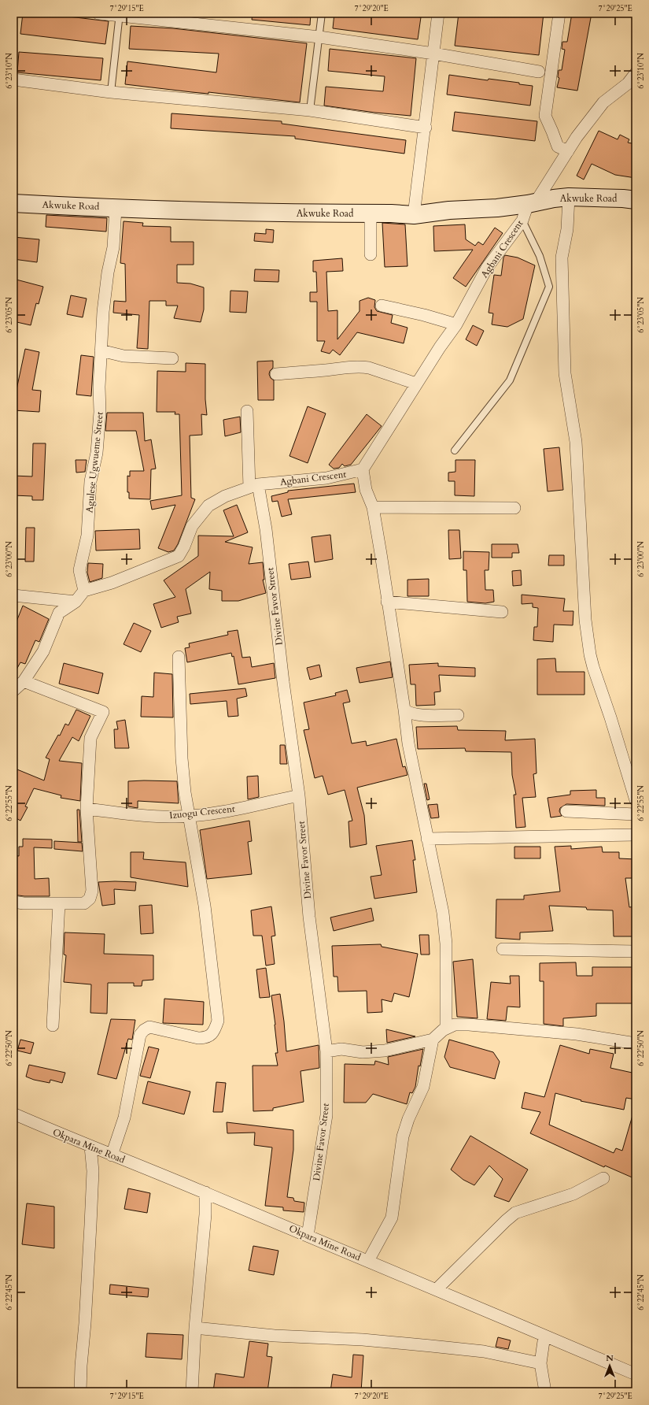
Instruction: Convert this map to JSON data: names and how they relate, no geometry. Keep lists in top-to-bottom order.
{
  "streets": {
    "main road": ["Akwuke Road"],
    "street": [
      "Agbani Crescent",
      "Agulese Ugwueme Street",
      "Divine Favor Street",
      "Izuogu Crescent",
      "Okpara Mine Road"
    ]
  },
  "crossings": [
    ["Akwuke Road", "Agbani Crescent"],
    ["Akwuke Road", "Agulese Ugwueme Street"],
    ["Agbani Crescent", "Agulese Ugwueme Street"],
    ["Agbani Crescent", "Divine Favor Street"],
    ["Divine Favor Street", "Izuogu Crescent"],
    ["Divine Favor Street", "Okpara Mine Road"]
  ],
  "north": "top",
  "coordinates": [
    "7°29'15\"E",
    "7°29'20\"E",
    "7°29'25\"E",
    "6°23'10\"N",
    "6°23'05\"N",
    "6°23'00\"N",
    "6°22'55\"N",
    "6°22'50\"N",
    "6°22'45\"N"
  ]
}
